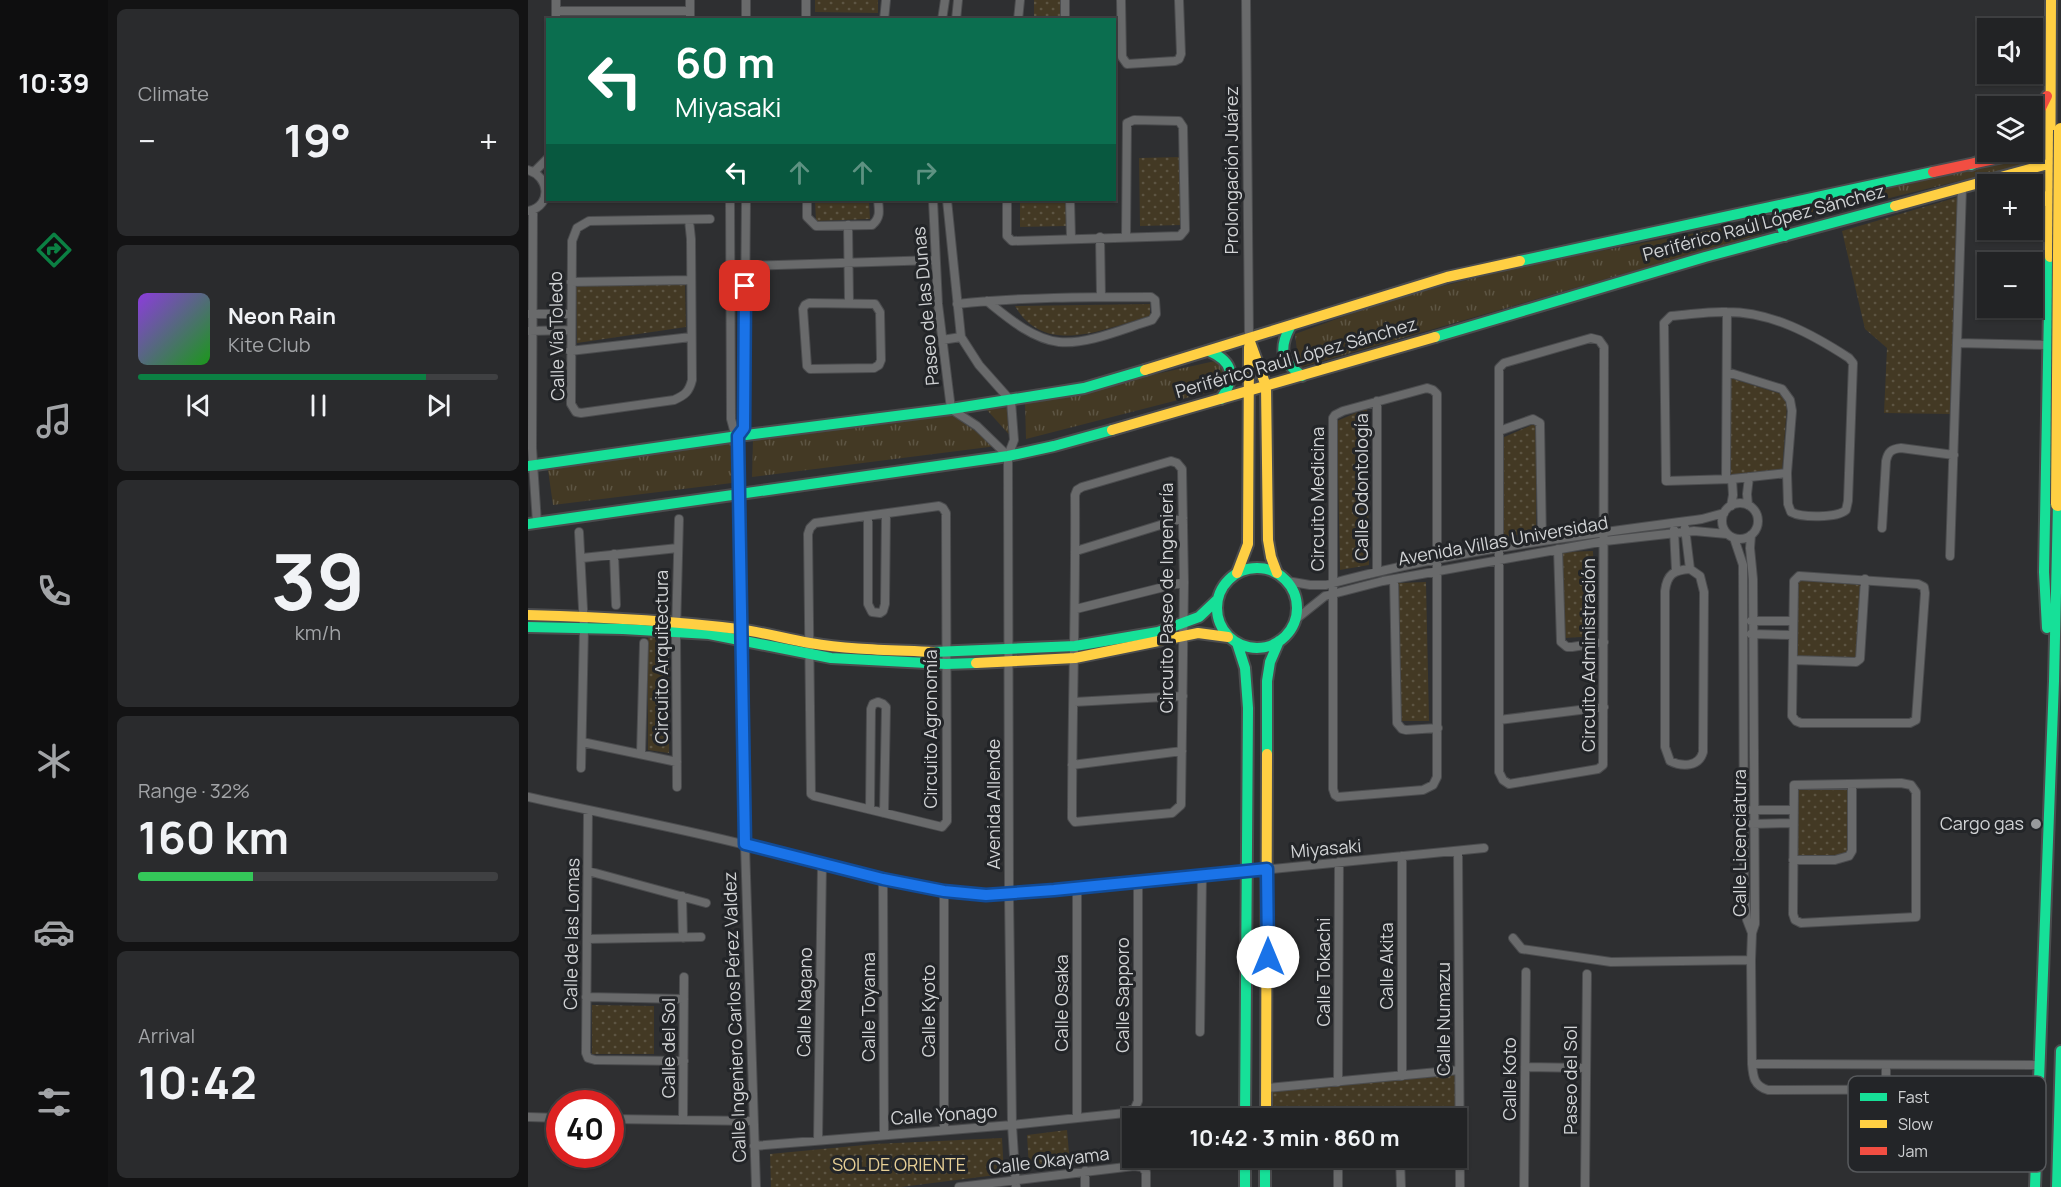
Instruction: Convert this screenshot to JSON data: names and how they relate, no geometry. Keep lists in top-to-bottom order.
{
  "streets": {
    "main road": ["Periférico Raúl López Sánchez"],
    "street": [
      "Prolongación Juárez",
      "Paseo de las Dunas",
      "Calle Vía Toledo",
      "Calle Odontología",
      "Circuito Medicina",
      "Avenida Villas Universidad",
      "Circuito Paseo de Ingeniería",
      "Circuito Administración",
      "Circuito Arquitectura",
      "Circuito Agronomía",
      "Avenida Allende",
      "Calle Licenciatura",
      "Miyasaki",
      "Calle de las Lomas",
      "Calle Akita",
      "Calle Tokachi",
      "Calle Sapporo",
      "Calle Nagano",
      "Calle Osaka",
      "Calle Toyama",
      "Calle Kyoto",
      "Calle Ingeniero Carlos Pérez Valdez",
      "Calle Numazu",
      "Calle del Sol",
      "Calle Koto",
      "Paseo del Sol",
      "Calle Yonago",
      "Calle Okayama"
    ]
  },
  "crossings": [
    ["Prolongación Juárez", "Periférico Raúl López Sánchez"],
    ["Periférico Raúl López Sánchez", "Paseo de las Dunas"],
    ["Periférico Raúl López Sánchez", "Avenida Allende"],
    ["Periférico Raúl López Sánchez", "Calle Ingeniero Carlos Pérez Valdez"],
    ["Paseo de las Dunas", "Avenida Allende"],
    ["Calle Odontología", "Circuito Medicina"],
    ["Calle Odontología", "Avenida Villas Universidad"],
    ["Circuito Medicina", "Avenida Villas Universidad"],
    ["Avenida Villas Universidad", "Circuito Administración"],
    ["Avenida Villas Universidad", "Calle Licenciatura"],
    ["Avenida Allende", "Miyasaki"],
    ["Avenida Allende", "Calle Yonago"],
    ["Avenida Allende", "Calle Okayama"],
    ["Miyasaki", "Calle de las Lomas"],
    ["Miyasaki", "Calle Akita"],
    ["Miyasaki", "Calle Tokachi"],
    ["Miyasaki", "Calle Sapporo"],
    ["Miyasaki", "Calle Nagano"],
    ["Miyasaki", "Calle Osaka"],
    ["Miyasaki", "Calle Toyama"],
    ["Miyasaki", "Calle Kyoto"],
    ["Miyasaki", "Calle Ingeniero Carlos Pérez Valdez"],
    ["Miyasaki", "Calle Numazu"],
    ["Calle de las Lomas", "Calle del Sol"],
    ["Calle Sapporo", "Calle Yonago"],
    ["Calle Nagano", "Calle Yonago"],
    ["Calle Osaka", "Calle Yonago"],
    ["Calle Toyama", "Calle Yonago"],
    ["Calle Kyoto", "Calle Yonago"],
    ["Calle Ingeniero Carlos Pérez Valdez", "Calle Yonago"]
  ],
  "parks": ["SOL DE ORIENTE"],
  "places": ["Cargo gas"],
  "legend": ["Fast", "Slow", "Jam"],
  "page": {
    "tabs": "10:39",
    "tile": [
      "Climate",
      ["39", "km/h"],
      ["Range · 32%", "160 km"],
      ["Arrival", "10:42"]
    ],
    "map_buttons": ["+", "−"],
    "turn": ["60 m", "Miyasaki"],
    "heat": ["−", "19°", "+"],
    "song": ["Neon Rain", "Kite Club"],
    "limit": "40",
    "trip": "10:42 · 3 min · 860 m"
  }
}
